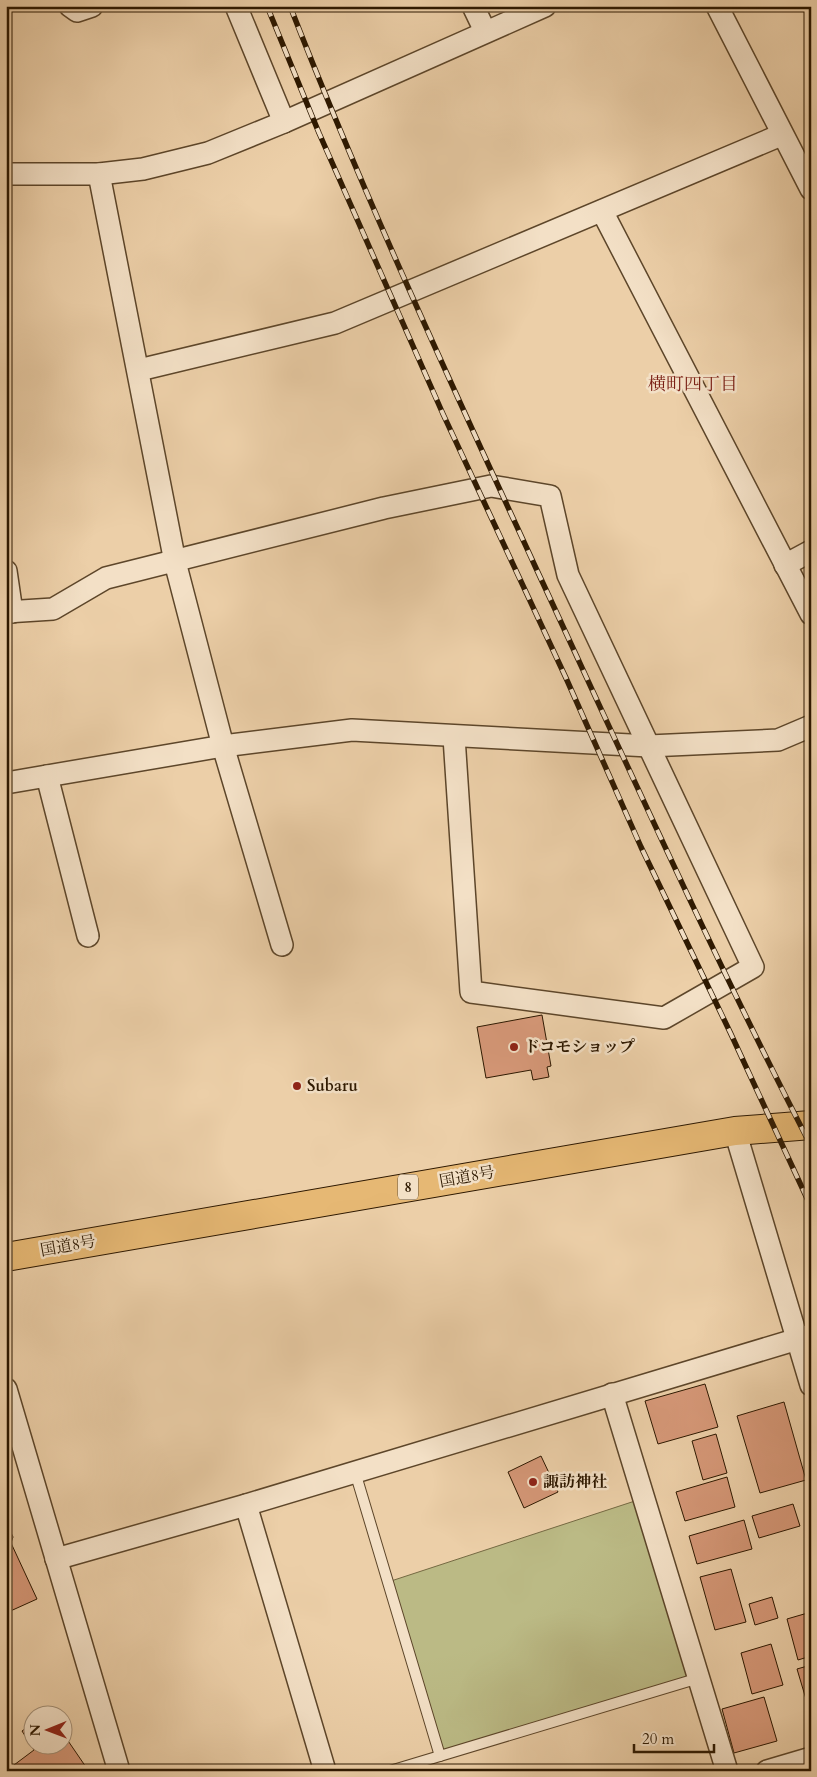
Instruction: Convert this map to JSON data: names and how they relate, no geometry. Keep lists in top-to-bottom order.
{
  "streets": {
    "highway": ["国道8号", "8"]
  },
  "districts": ["横町四丁目"],
  "places": ["ドコモショップ", "Subaru", "諏訪神社"],
  "scale_bar": "20 m",
  "north": "left"
}
